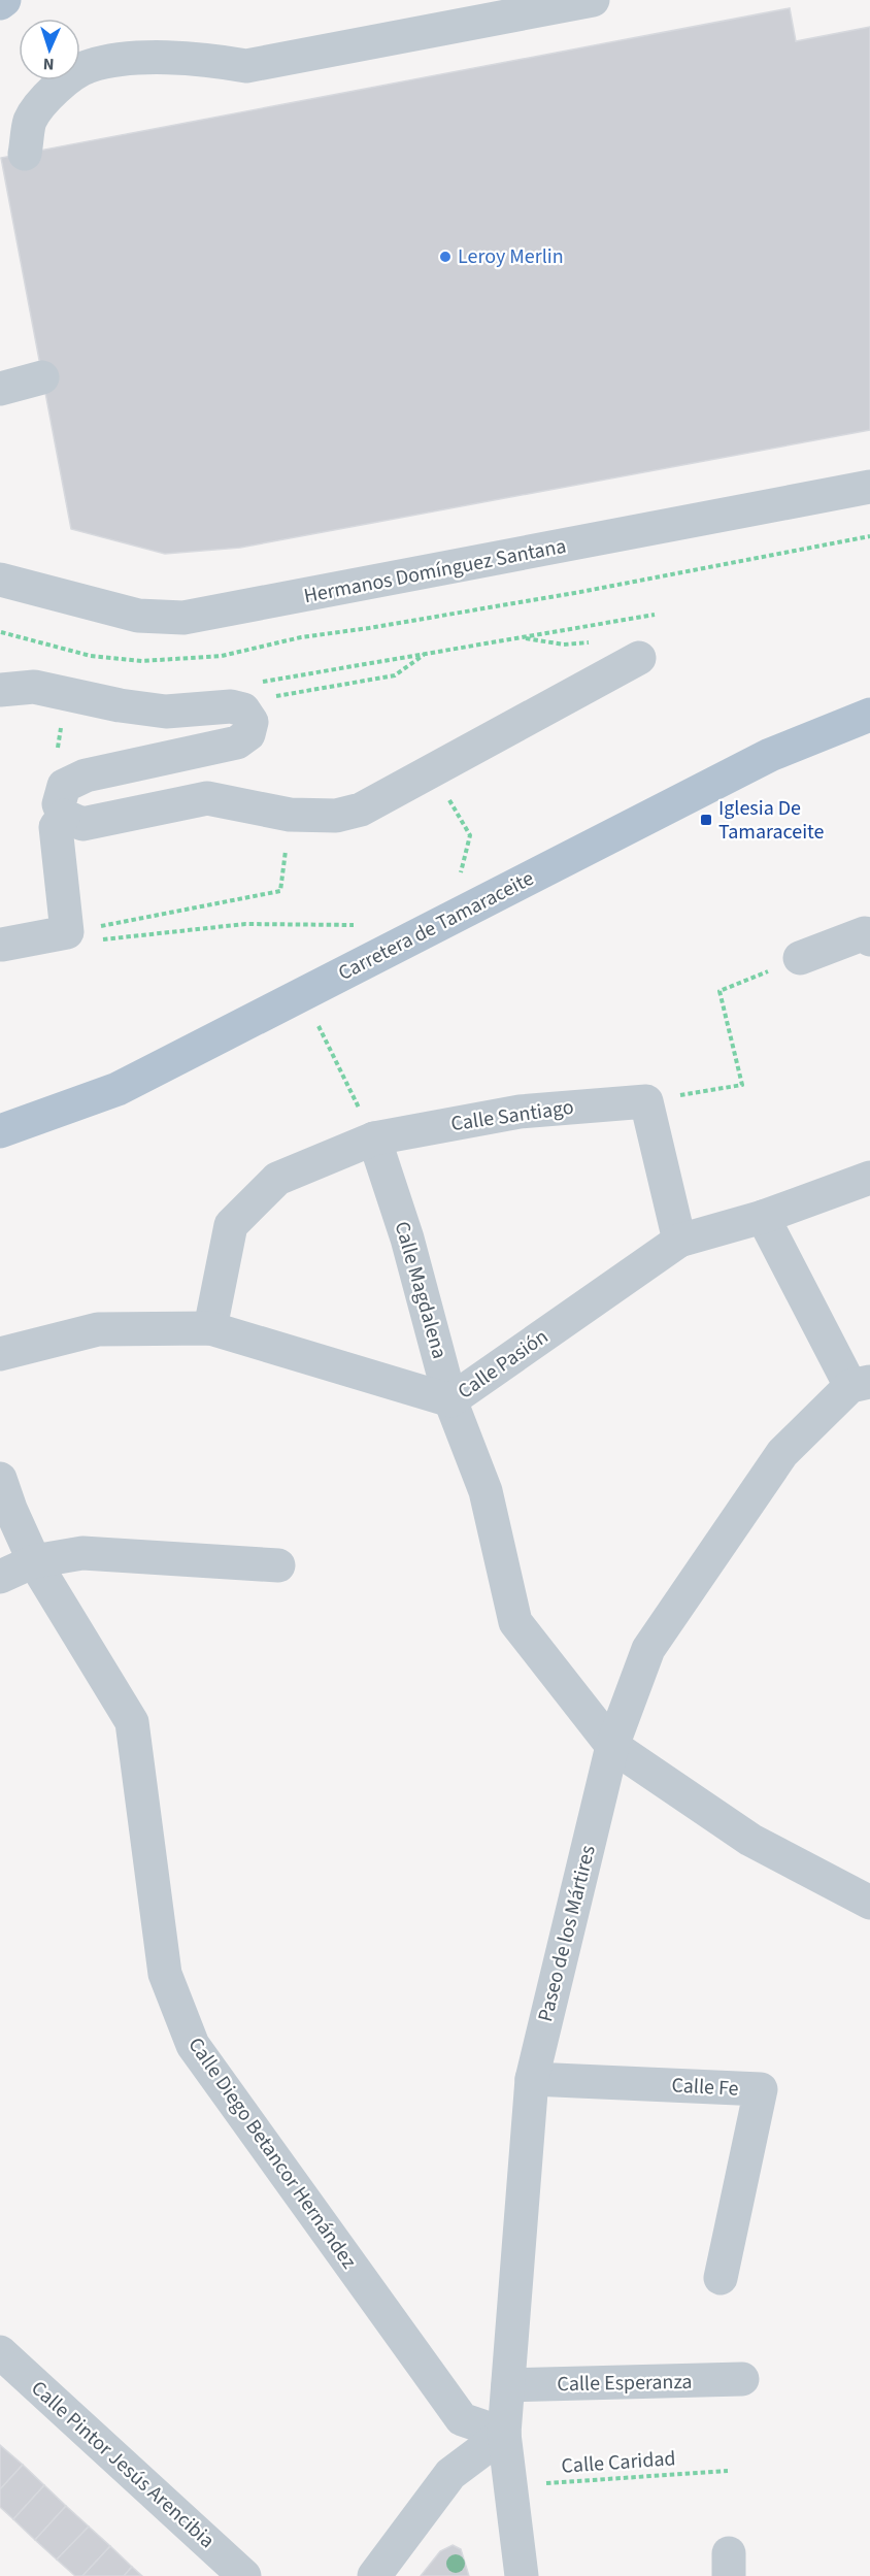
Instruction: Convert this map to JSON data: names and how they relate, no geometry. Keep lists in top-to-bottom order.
{
  "streets": {
    "main road": ["Carretera de Tamaraceite"],
    "street": [
      "Hermanos Domínguez Santana",
      "Calle Santiago",
      "Calle Magdalena",
      "Calle Pasión",
      "Paseo de los Mártires",
      "Calle Fe",
      "Calle Diego Betancor Hernández",
      "Calle Esperanza",
      "Calle Pintor Jesús Arencibia"
    ],
    "path": ["Calle Caridad"]
  },
  "crossings": [
    ["Calle Santiago", "Calle Magdalena"],
    ["Calle Santiago", "Calle Pasión"],
    ["Calle Magdalena", "Calle Pasión"],
    ["Calle Magdalena", "Paseo de los Mártires"],
    ["Paseo de los Mártires", "Calle Fe"],
    ["Paseo de los Mártires", "Calle Diego Betancor Hernández"],
    ["Paseo de los Mártires", "Calle Esperanza"],
    ["Paseo de los Mártires", "Calle Caridad"]
  ],
  "places": {
    "other": ["Leroy Merlin"],
    "transit": ["Iglesia De Tamaraceite"]
  },
  "north": "bottom"
}
